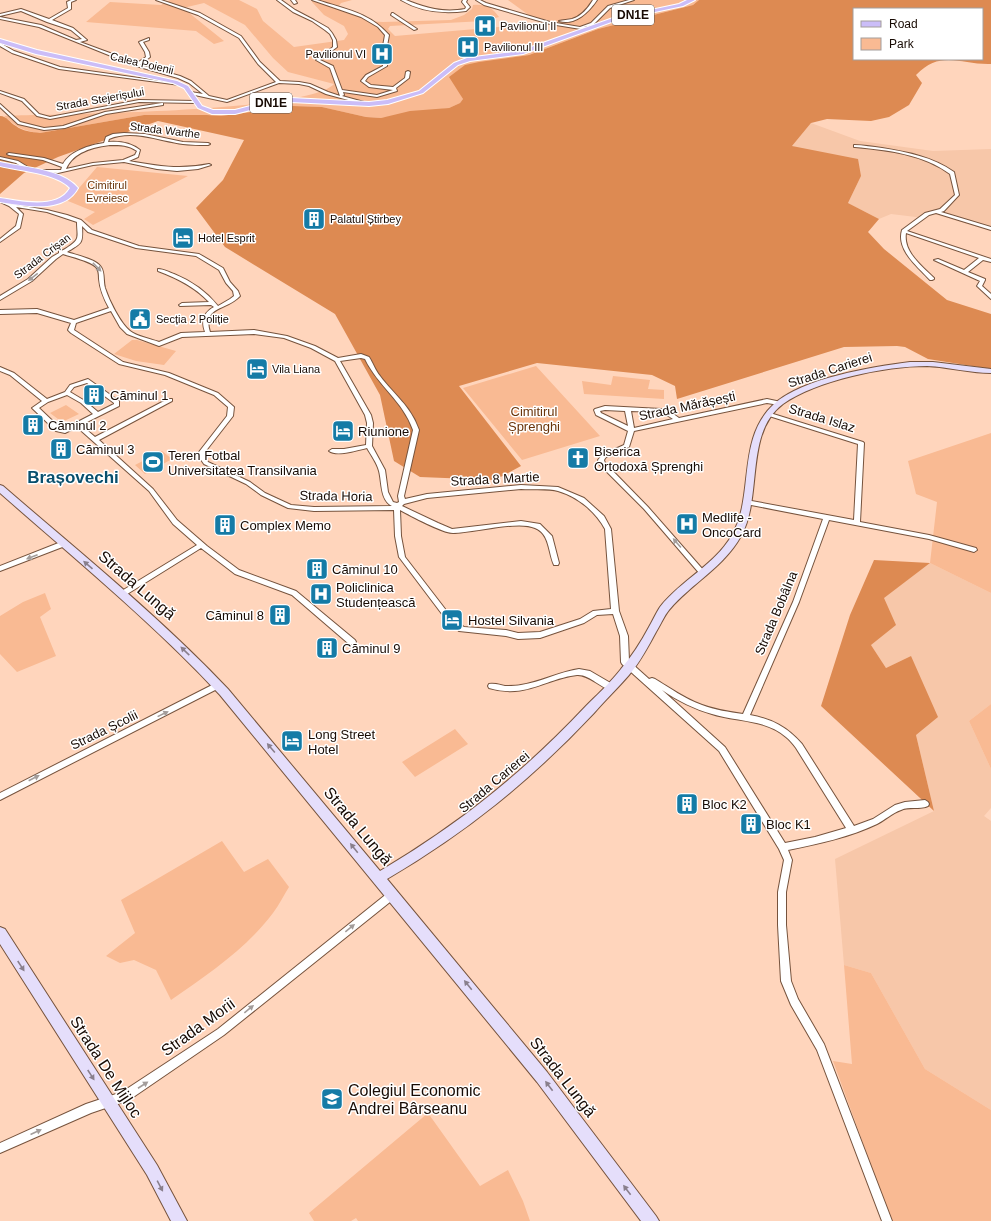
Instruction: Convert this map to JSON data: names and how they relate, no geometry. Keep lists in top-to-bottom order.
{
  "streets": {
    "main road": [
      "DN1E",
      "Calea Poienii",
      "Strada Carierei",
      "Strada Lungă",
      "Strada De Mijloc"
    ],
    "street": [
      "Strada Stejerișului",
      "Strada Warthe",
      "Strada Crișan",
      "Strada Mărășești",
      "Strada Islaz",
      "Strada 8 Martie",
      "Strada Horia",
      "Strada Bobâlna",
      "Strada Școlii",
      "Strada Morii"
    ]
  },
  "crossings": [
    ["DN1E", "Calea Poienii"],
    ["DN1E", "Strada Stejerișului"],
    ["Calea Poienii", "Strada Stejerișului"],
    ["Strada Carierei", "Strada Mărășești"],
    ["Strada Carierei", "Strada Islaz"],
    ["Strada Carierei", "Strada 8 Martie"],
    ["Strada Carierei", "Strada Lungă"],
    ["Strada 8 Martie", "Strada Horia"],
    ["Strada Lungă", "Strada Școlii"],
    ["Strada Lungă", "Strada Morii"],
    ["Strada Morii", "Strada De Mijloc"]
  ],
  "one_way": [
    "Strada Mărășești",
    "Strada Lungă",
    "Strada Școlii",
    "Strada Morii",
    "Strada De Mijloc"
  ],
  "districts": ["Brașovechi"],
  "parks": ["Cimitirul Evreiesc", "Cimitirul Șprenghi"],
  "places": {
    "hospital": [
      "Pavilionul II",
      "Pavilionul III",
      "Pavilionul VI",
      "Medlife - OncoCard",
      "Policlinica Studențească"
    ],
    "building": [
      "Palatul Știrbey",
      "Căminul 1",
      "Căminul 2",
      "Căminul 3",
      "Complex Memo",
      "Căminul 10",
      "Căminul 8",
      "Căminul 9",
      "Bloc K2",
      "Bloc K1"
    ],
    "hotel": [
      "Hotel Esprit",
      "Vila Liana",
      "Riunione",
      "Hostel Silvania",
      "Long Street Hotel"
    ],
    "public building": ["Secția 2 Poliție"],
    "church": ["Biserica Ortodoxă Șprenghi"],
    "sports": ["Teren Fotbal Universitatea Transilvania"],
    "school or university": ["Colegiul Economic Andrei Bârseanu"]
  },
  "legend": ["Road", "Park"]
}
